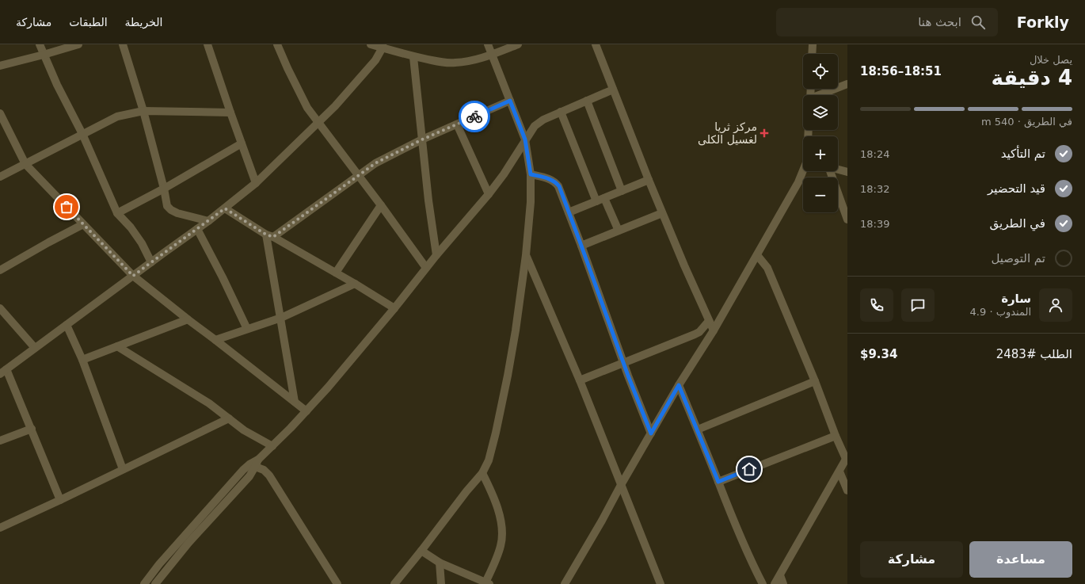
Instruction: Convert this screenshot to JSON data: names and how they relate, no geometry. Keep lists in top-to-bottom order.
{
  "places": {
    "health": ["مركز ثريا لغسيل الكلى"]
  },
  "page": {
    "header": "Forkly",
    "search": "ابحث هنا",
    "nav": ["الخريطة", "الطبقات", "مشاركة"],
    "heading": ["4 دقيقة", "يصل خلال", "18:51–18:56"],
    "panel": [
      "سارة",
      "المندوب · 4.9",
      "الطلب #2483",
      "$9.34"
    ],
    "map_buttons": ["+", "−"],
    "bar": "في الطريق · 540 m",
    "list": [
      ["تم التأكيد", "18:24"],
      ["قيد التحضير", "18:32"],
      ["في الطريق", "18:39"],
      "تم التوصيل"
    ],
    "buttons": ["مساعدة", "مشاركة"]
  }
}
